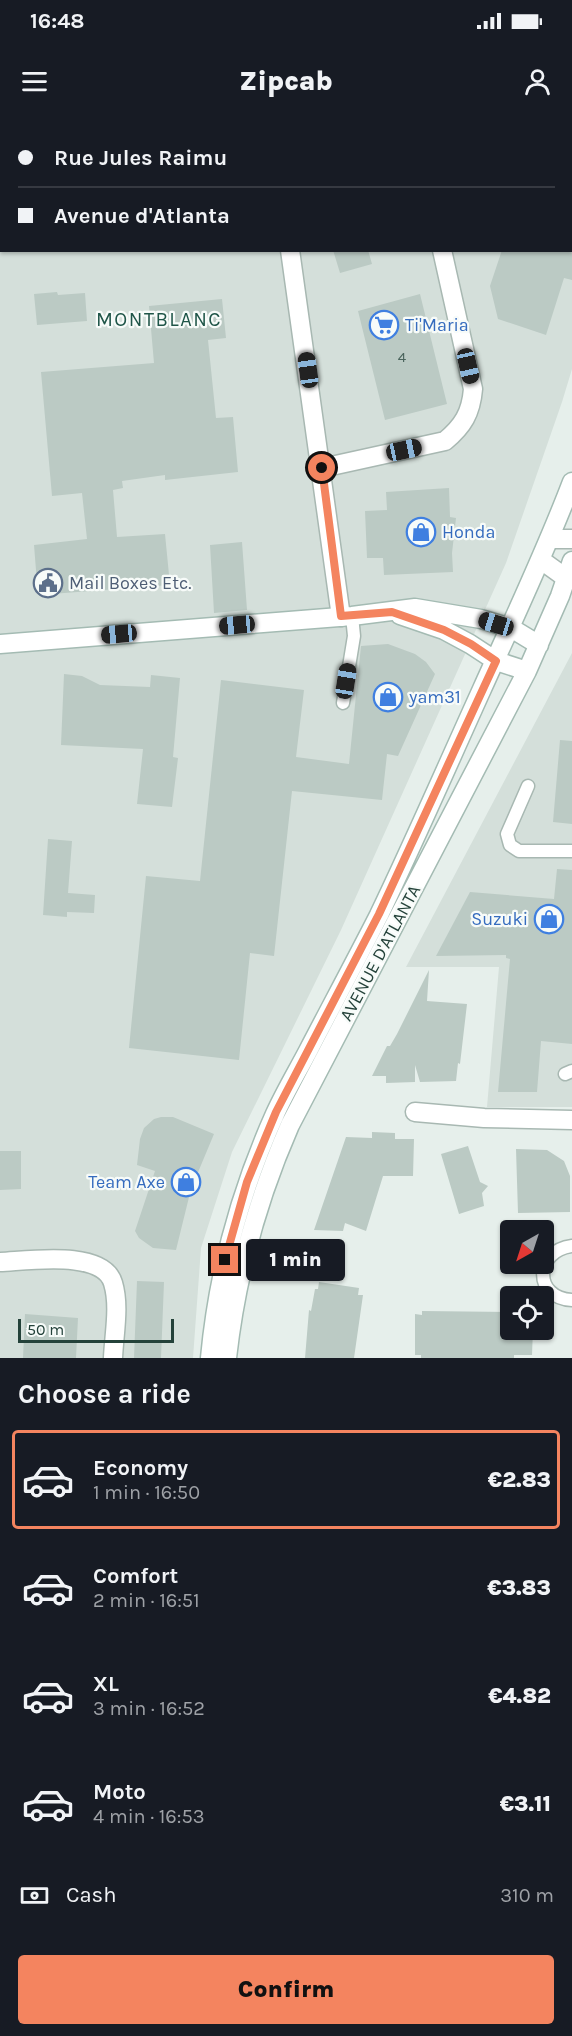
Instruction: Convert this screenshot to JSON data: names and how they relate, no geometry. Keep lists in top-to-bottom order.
{
  "streets": {
    "street": ["AVENUE D'ATLANTA"]
  },
  "districts": ["MONTBLANC"],
  "places": {
    "supermarket": ["Ti'Maria"],
    "shop": [
      "Honda",
      "yam31",
      "Suzuki",
      "Team Axe"
    ],
    "public building": ["Mail Boxes Etc."]
  },
  "house_numbers": ["4"],
  "scale_bar": "50 m",
  "north": "bottom left",
  "page": {
    "status": "16:48",
    "header": "Zipcab",
    "banner": ["Rue Jules Raimu", "Avenue d'Atlanta"],
    "bubble": "1 min",
    "scale": "50 m",
    "heading": "Choose a ride",
    "list": [
      {
        "name": "Economy",
        "note": "1 min · 16:50",
        "value": "€2.83"
      },
      {
        "name": "Comfort",
        "note": "2 min · 16:51",
        "value": "€3.83"
      },
      {
        "name": "XL",
        "note": "3 min · 16:52",
        "value": "€4.82"
      },
      {
        "name": "Moto",
        "note": "4 min · 16:53",
        "value": "€3.11"
      }
    ],
    "pay": ["Cash", "310 m"],
    "buttons": "Confirm"
  }
}
